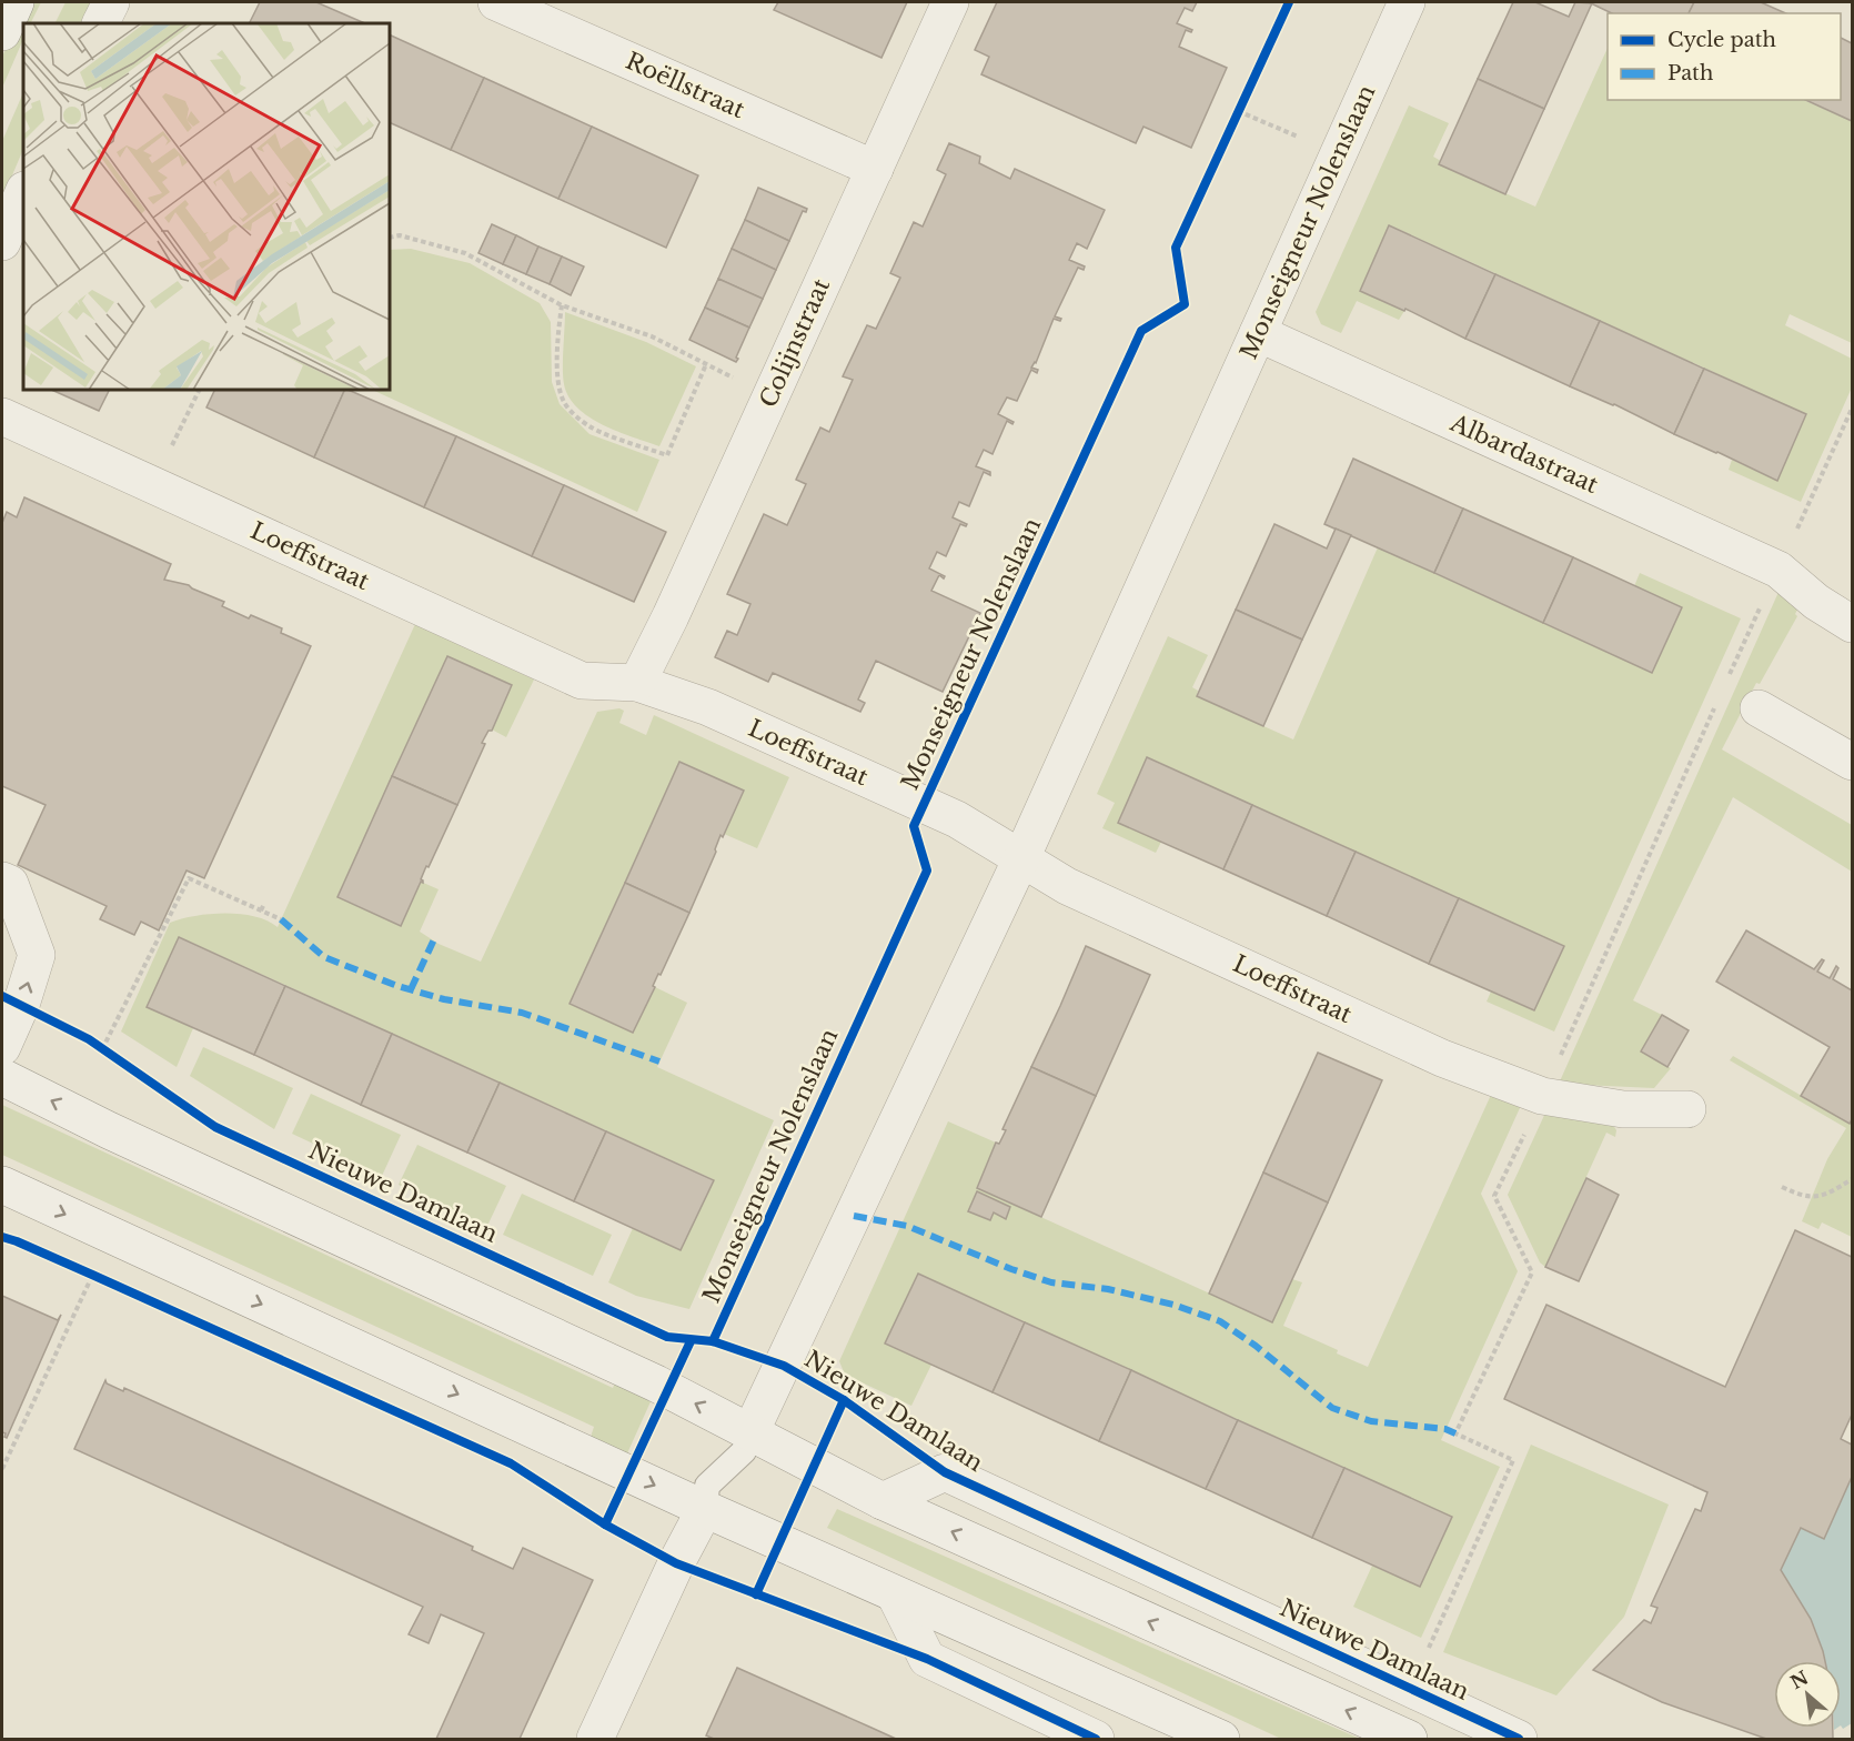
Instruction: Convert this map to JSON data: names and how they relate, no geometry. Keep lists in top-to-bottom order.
{
  "streets": {
    "street": [
      "Roëllstraat",
      "Monseigneur Nolenslaan",
      "Colijnstraat",
      "Albardastraat",
      "Loeffstraat",
      "Nieuwe Damlaan"
    ]
  },
  "crossings": [
    ["Roëllstraat", "Colijnstraat"],
    ["Monseigneur Nolenslaan", "Albardastraat"],
    ["Monseigneur Nolenslaan", "Loeffstraat"],
    ["Colijnstraat", "Loeffstraat"]
  ],
  "legend": ["Cycle path", "Path"],
  "north": "top left"
}
